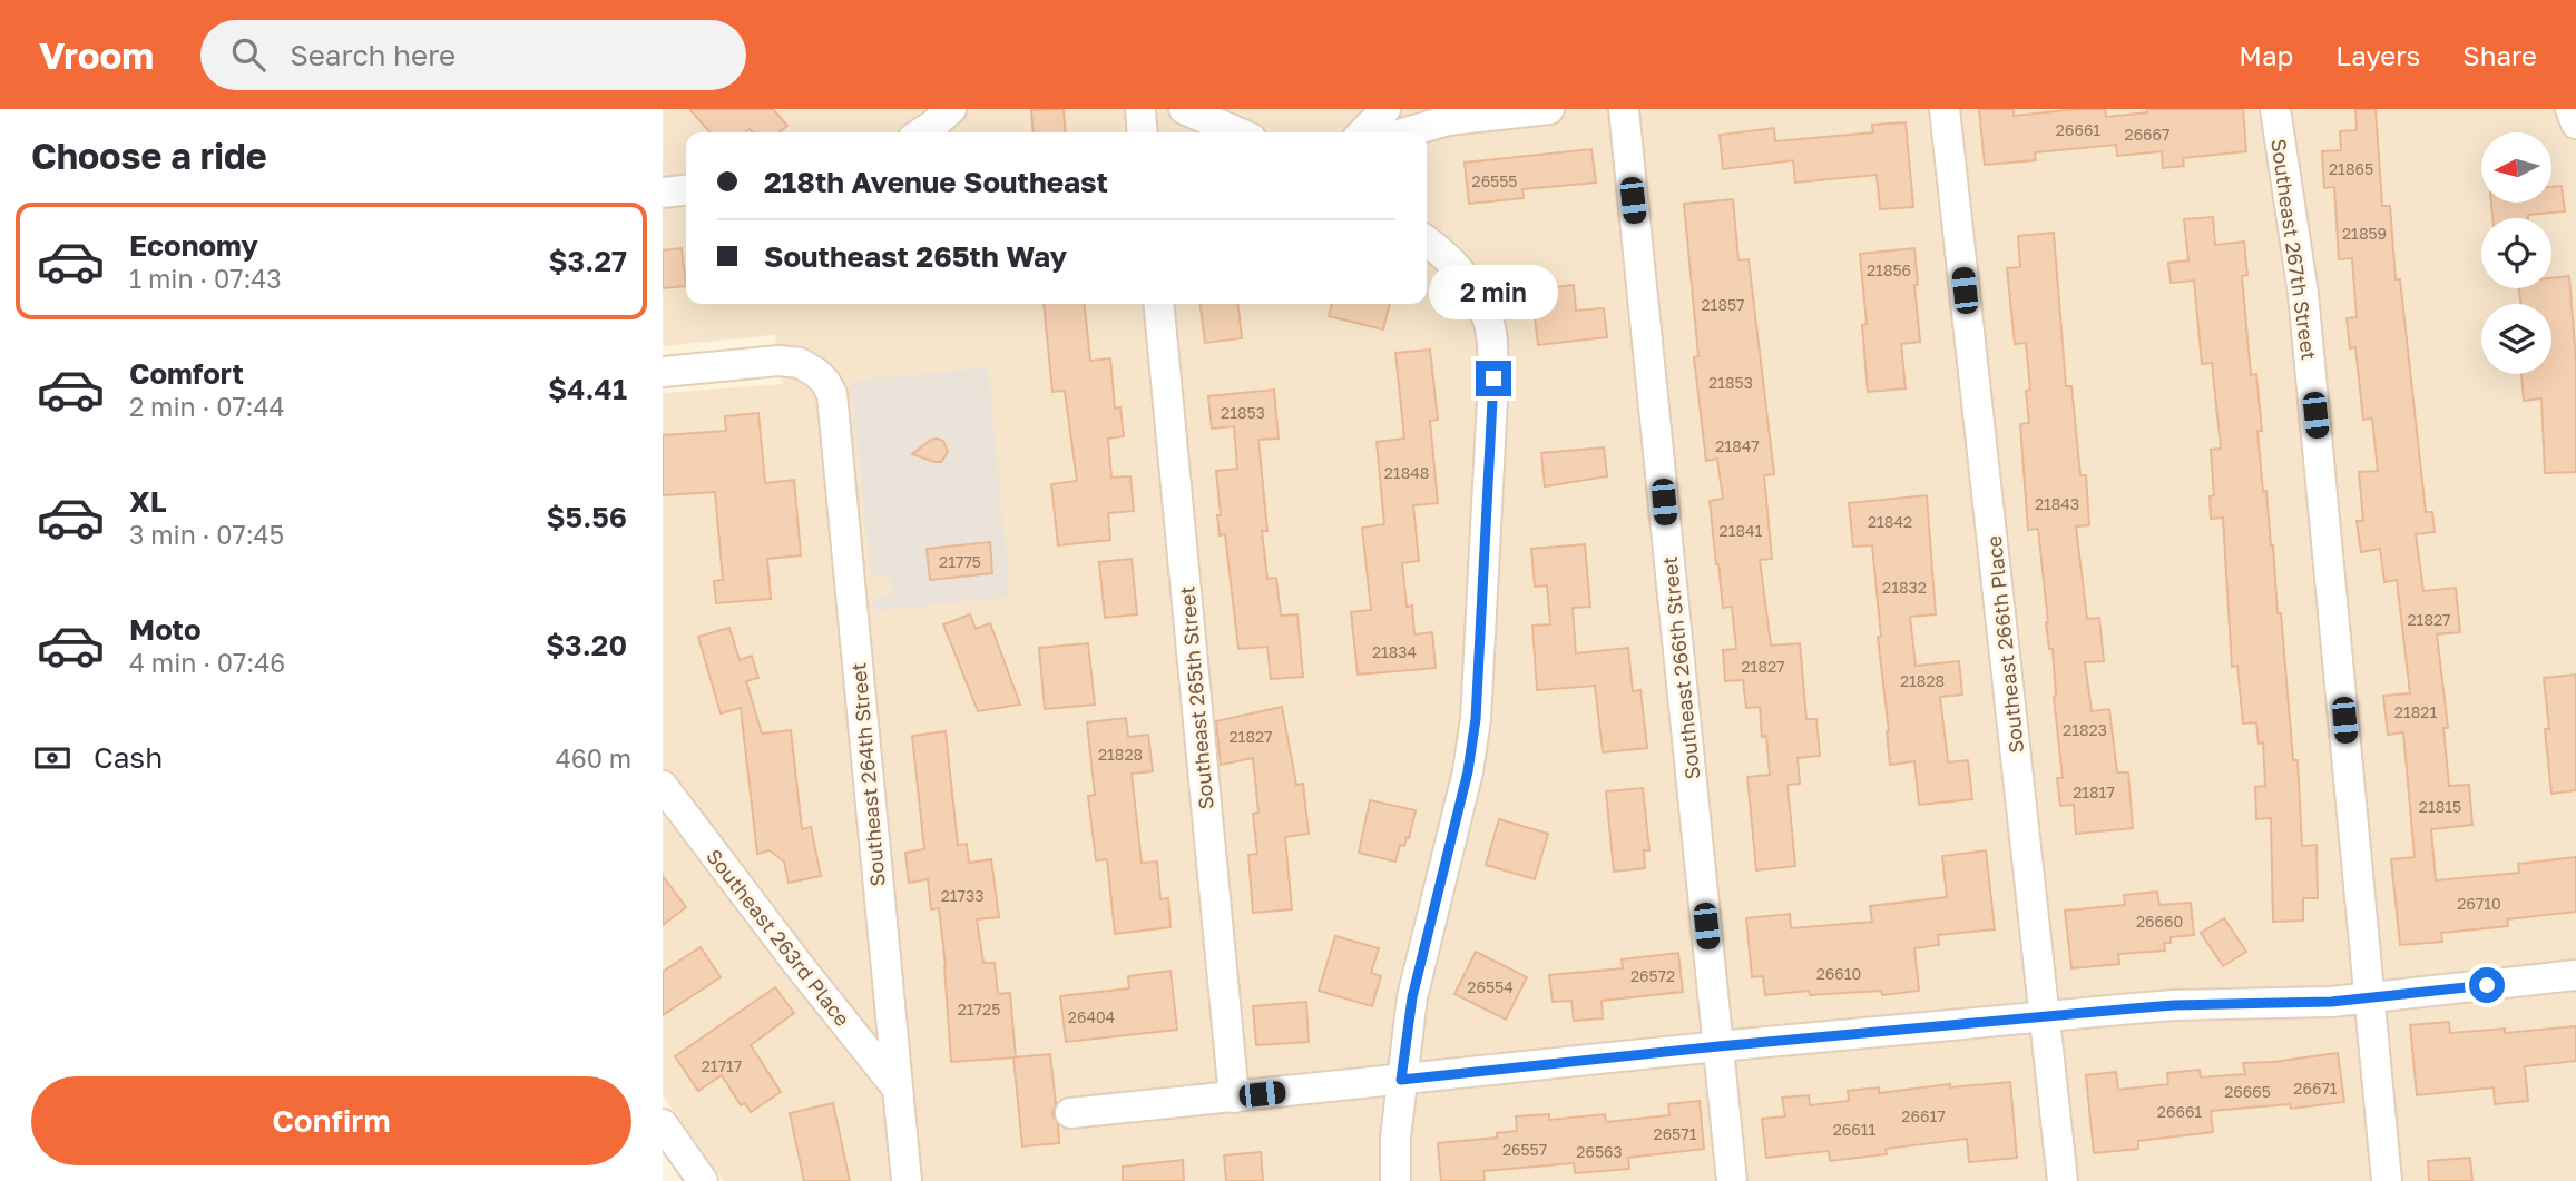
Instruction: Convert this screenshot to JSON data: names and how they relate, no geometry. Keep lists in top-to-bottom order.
{
  "streets": {
    "street": [
      "Southeast 267th Street",
      "Southeast 266th Place",
      "Southeast 266th Street",
      "Southeast 265th Street",
      "Southeast 264th Street",
      "Southeast 263rd Place"
    ]
  },
  "crossings": [
    ["Southeast 264th Street", "Southeast 263rd Place"]
  ],
  "house_numbers": [
    "26661",
    "26667",
    "21865",
    "26555",
    "21859",
    "21856",
    "21857",
    "21853",
    "21853",
    "21847",
    "21848",
    "21843",
    "21842",
    "21841",
    "21775",
    "21832",
    "21827",
    "21834",
    "21827",
    "21828",
    "21821",
    "21823",
    "21827",
    "21828",
    "21817",
    "21815",
    "21733",
    "26710",
    "26660",
    "26610",
    "26572",
    "26554",
    "21725",
    "26404",
    "21717",
    "26671",
    "26665",
    "26661",
    "26617",
    "26611",
    "26571",
    "26557",
    "26563"
  ],
  "north": "left",
  "page": {
    "header": "Vroom",
    "search": "Search here",
    "nav": ["Map", "Layers", "Share"],
    "heading": "Choose a ride",
    "banner": ["218th Avenue Southeast", "Southeast 265th Way"],
    "list": [
      {
        "name": "Economy",
        "note": "1 min · 07:43",
        "value": "$3.27"
      },
      {
        "name": "Comfort",
        "note": "2 min · 07:44",
        "value": "$4.41"
      },
      {
        "name": "XL",
        "note": "3 min · 07:45",
        "value": "$5.56"
      },
      {
        "name": "Moto",
        "note": "4 min · 07:46",
        "value": "$3.20"
      }
    ],
    "bubble": "2 min",
    "pay": ["Cash", "460 m"],
    "buttons": "Confirm"
  }
}
